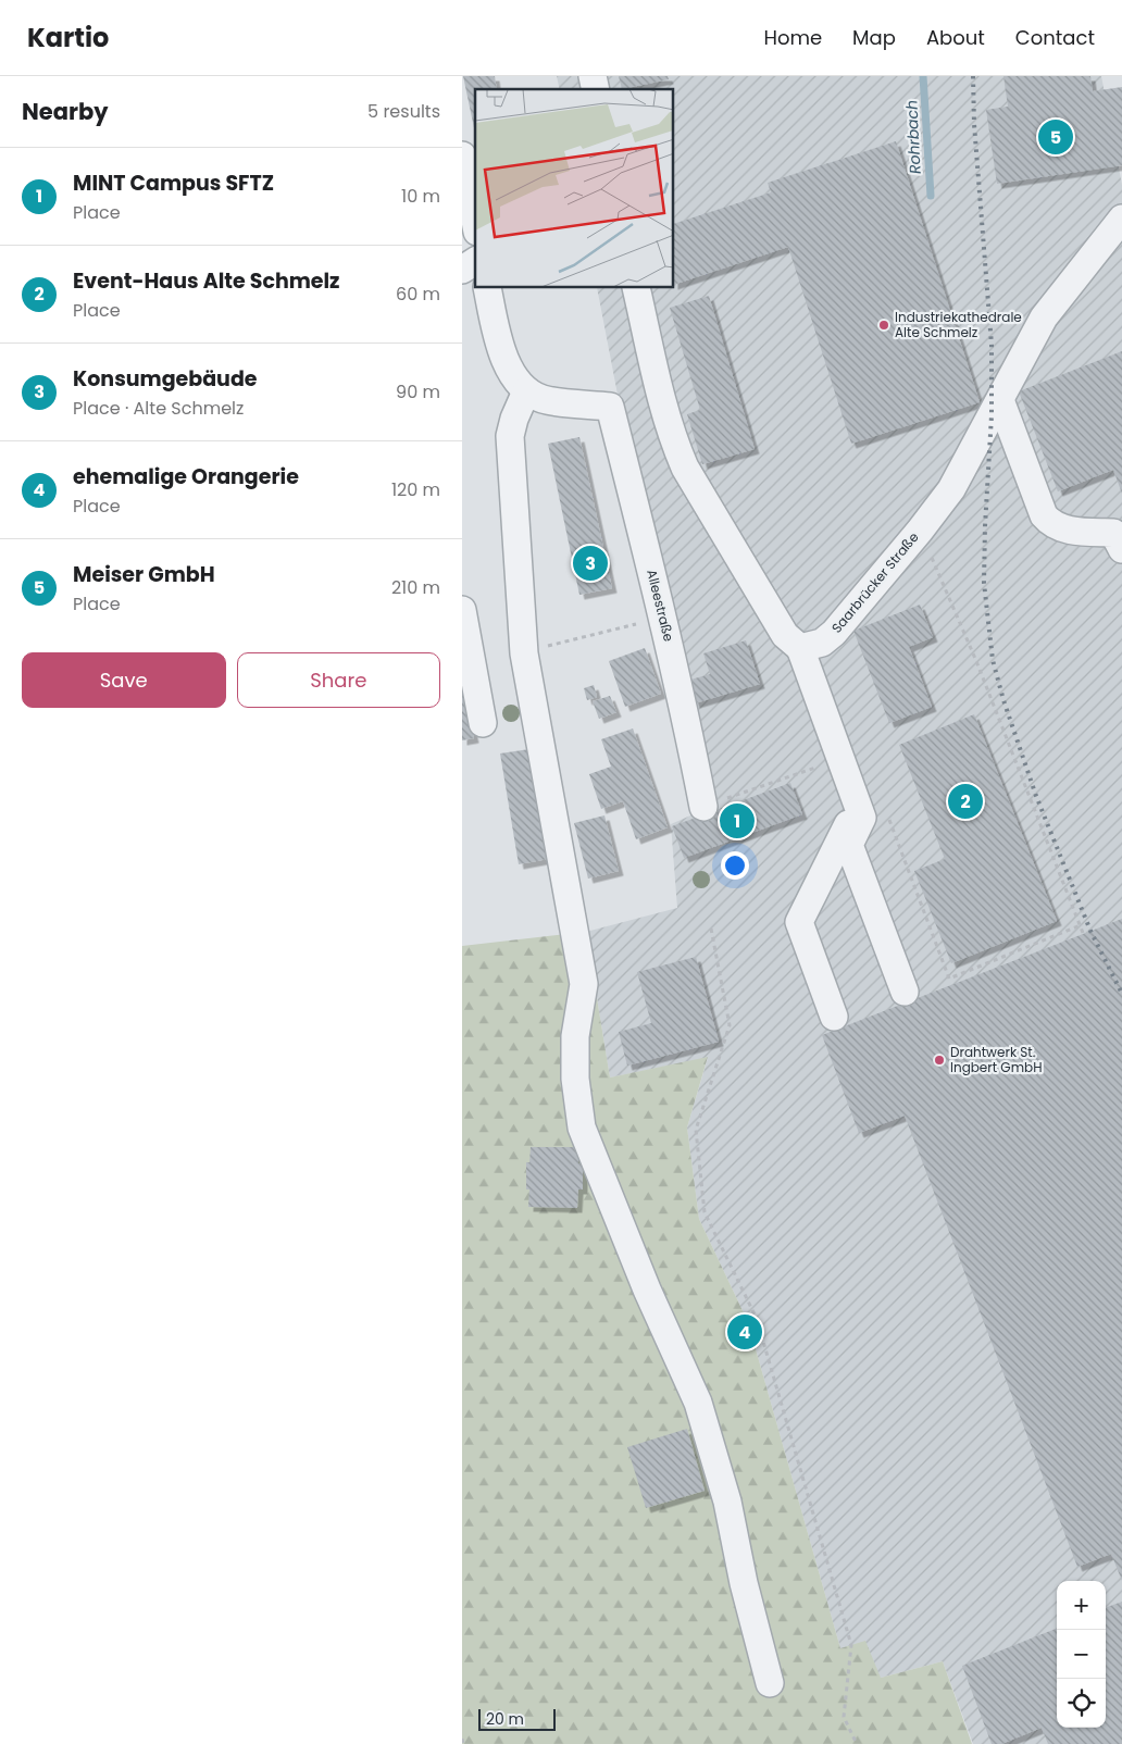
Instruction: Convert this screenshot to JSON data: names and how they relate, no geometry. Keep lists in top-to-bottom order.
{
  "streets": {
    "street": ["Saarbrücker Straße", "Alleestraße"]
  },
  "water": ["Rohrbach"],
  "places": ["Industriekathedrale Alte Schmelz", "Drahtwerk St. Ingbert GmbH"],
  "scale_bar": "20 m",
  "page": {
    "header": "Kartio",
    "nav": [
      "Home",
      "Map",
      "About",
      "Contact"
    ],
    "heading": ["Nearby", "5 results"],
    "pins": [
      "5",
      "3",
      "2",
      "1",
      "4"
    ],
    "list": [
      {
        "mark": "1",
        "name": "MINT Campus SFTZ",
        "note": "Place",
        "value": "10 m"
      },
      {
        "mark": "2",
        "name": "Event-Haus Alte Schmelz",
        "note": "Place",
        "value": "60 m"
      },
      {
        "mark": "3",
        "name": "Konsumgebäude",
        "note": "Place · Alte Schmelz",
        "value": "90 m"
      },
      {
        "mark": "4",
        "name": "ehemalige Orangerie",
        "note": "Place",
        "value": "120 m"
      },
      {
        "mark": "5",
        "name": "Meiser GmbH",
        "note": "Place",
        "value": "210 m"
      }
    ],
    "buttons": ["Save", "Share"],
    "map_buttons": ["+", "−"],
    "scale": "20 m"
  }
}
